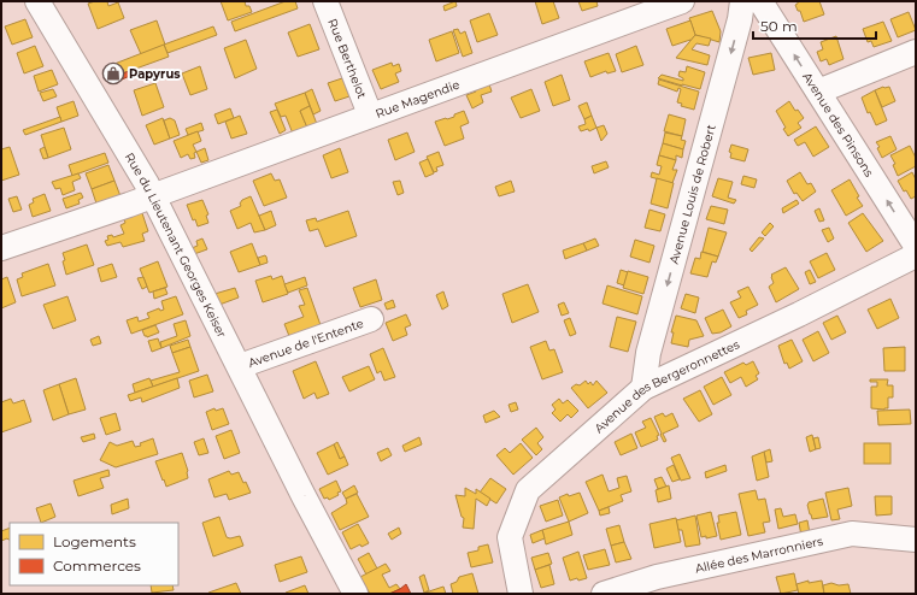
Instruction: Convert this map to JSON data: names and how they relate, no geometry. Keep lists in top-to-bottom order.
{
  "streets": {
    "street": [
      "Rue Berthelot",
      "Rue Magendie",
      "Avenue des Pinsons",
      "Avenue Louis de Robert",
      "Rue du Lieutenant Georges Keiser",
      "Avenue de l'Entente",
      "Avenue des Bergeronnettes",
      "Allée des Marronniers"
    ]
  },
  "crossings": [
    ["Rue Berthelot", "Rue Magendie"],
    ["Rue Magendie", "Rue du Lieutenant Georges Keiser"],
    ["Avenue Louis de Robert", "Avenue des Bergeronnettes"],
    ["Rue du Lieutenant Georges Keiser", "Avenue de l'Entente"]
  ],
  "one_way": ["Avenue des Pinsons", "Avenue Louis de Robert"],
  "places": {
    "shop": ["Papyrus"]
  },
  "legend": ["Logements", "Commerces"],
  "scale_bar": "50 m"
}
